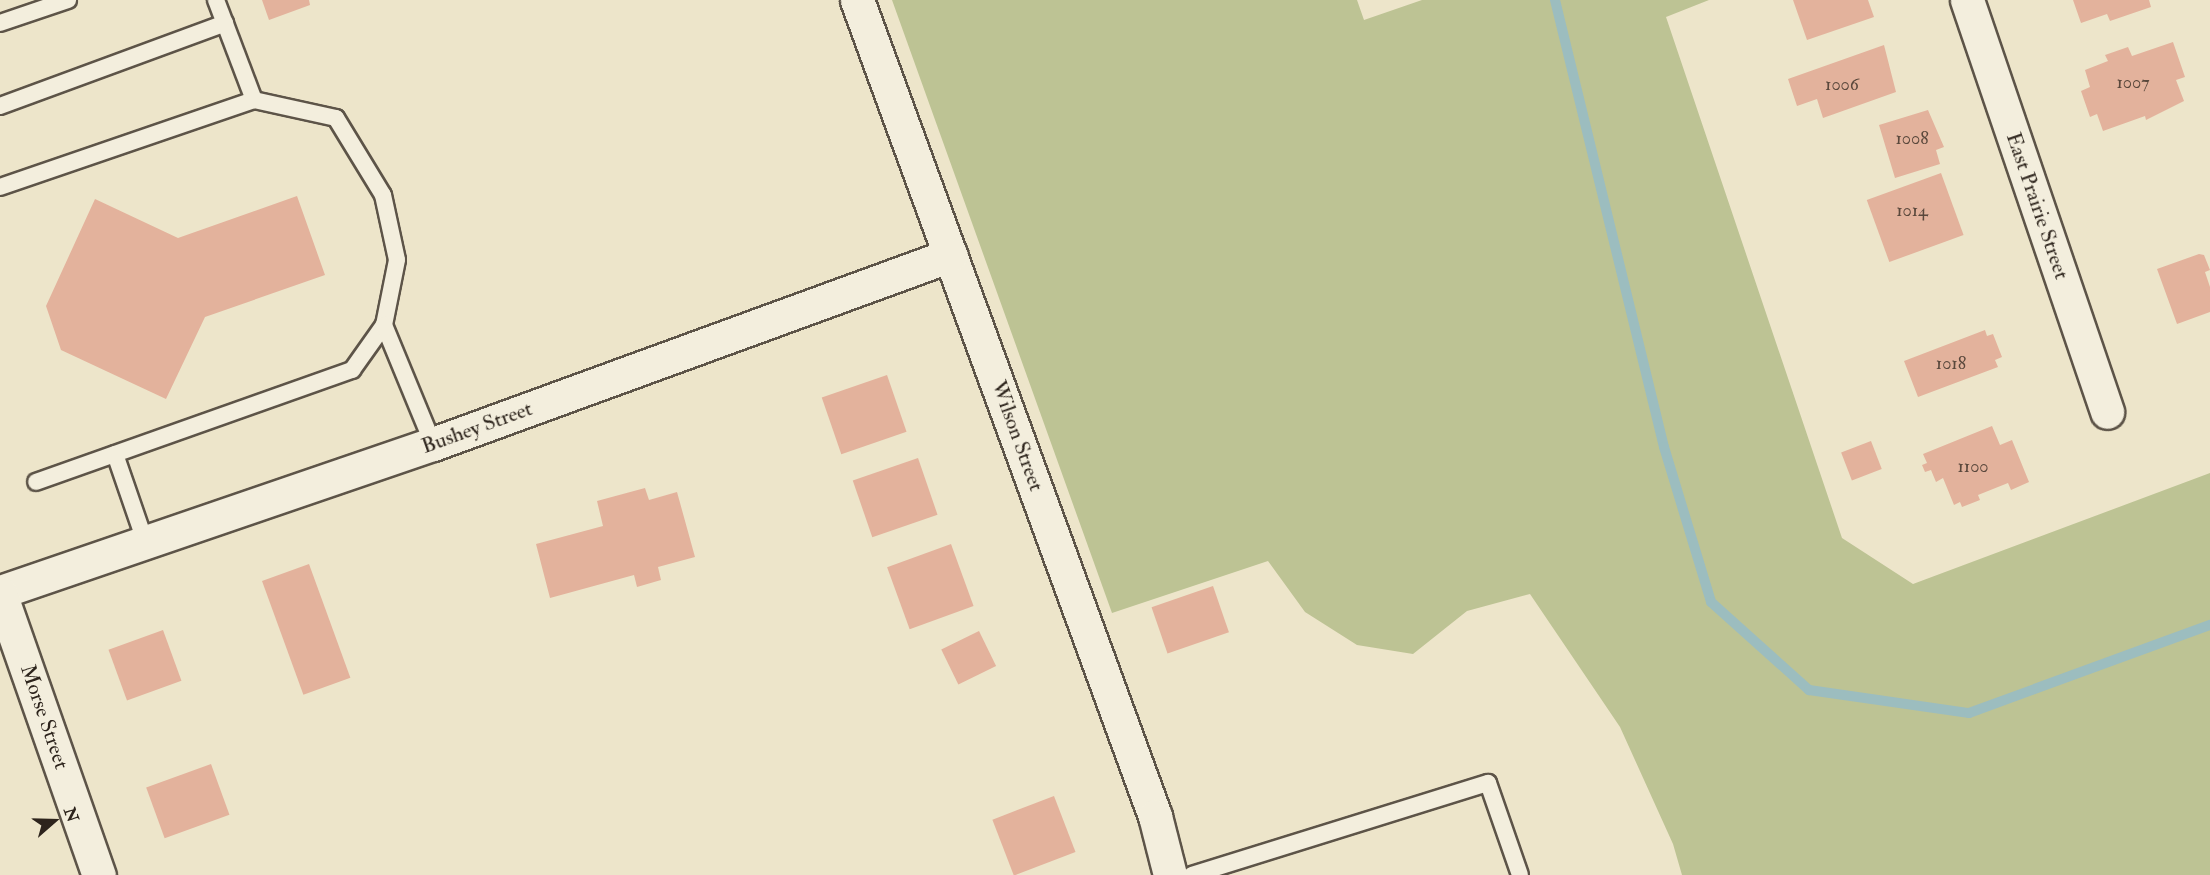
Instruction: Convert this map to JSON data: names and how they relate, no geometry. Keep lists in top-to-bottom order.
{
  "streets": {
    "street": [
      "East Prairie Street",
      "Bushey Street",
      "Wilson Street",
      "Morse Street"
    ]
  },
  "crossings": [
    ["Bushey Street", "Wilson Street"],
    ["Bushey Street", "Morse Street"]
  ],
  "house_numbers": [
    "1007",
    "1006",
    "1008",
    "1014",
    "1018",
    "1100"
  ],
  "north": "right"
}
